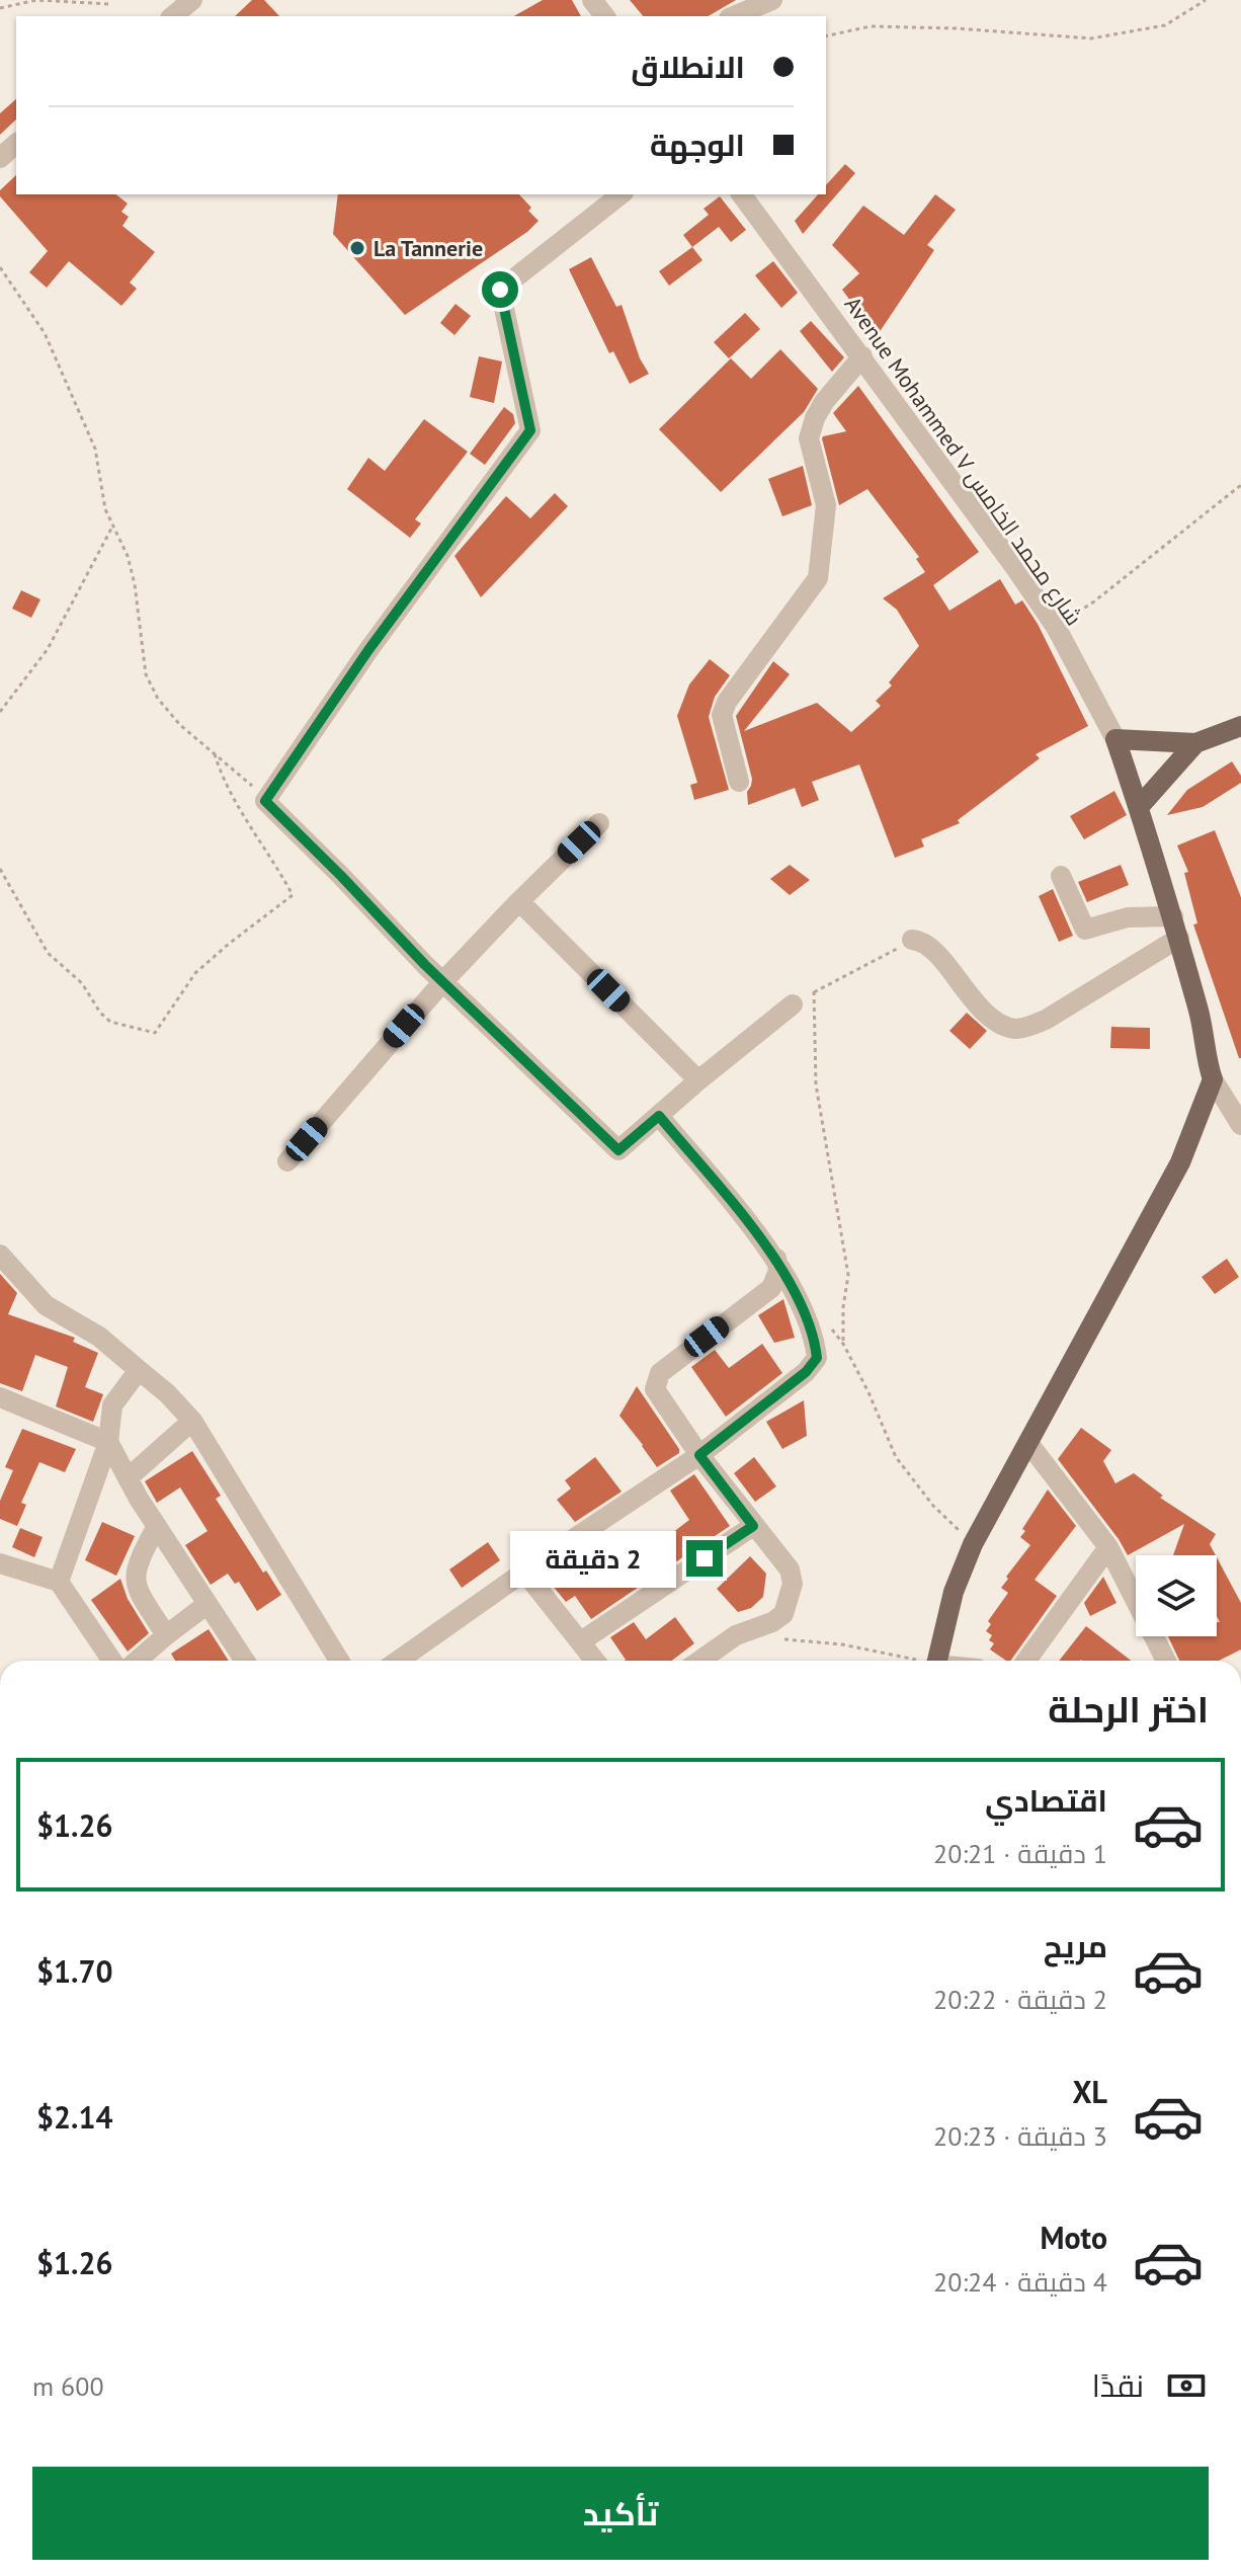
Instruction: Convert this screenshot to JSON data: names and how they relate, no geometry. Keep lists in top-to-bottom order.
{
  "streets": {
    "street": ["Avenue Mohammed V شارع محمد الخامس"]
  },
  "places": ["La Tannerie"],
  "page": {
    "banner": ["الانطلاق", "الوجهة"],
    "bubble": "2 دقيقة",
    "heading": "اختر الرحلة",
    "list": [
      {
        "name": "اقتصادي",
        "note": "1 دقيقة · 20:21",
        "value": "$1.26"
      },
      {
        "name": "مريح",
        "note": "2 دقيقة · 20:22",
        "value": "$1.70"
      },
      {
        "name": "XL",
        "note": "3 دقيقة · 20:23",
        "value": "$2.14"
      },
      {
        "name": "Moto",
        "note": "4 دقيقة · 20:24",
        "value": "$1.26"
      }
    ],
    "pay": ["نقدًا", "600 m"],
    "buttons": "تأكيد"
  }
}
